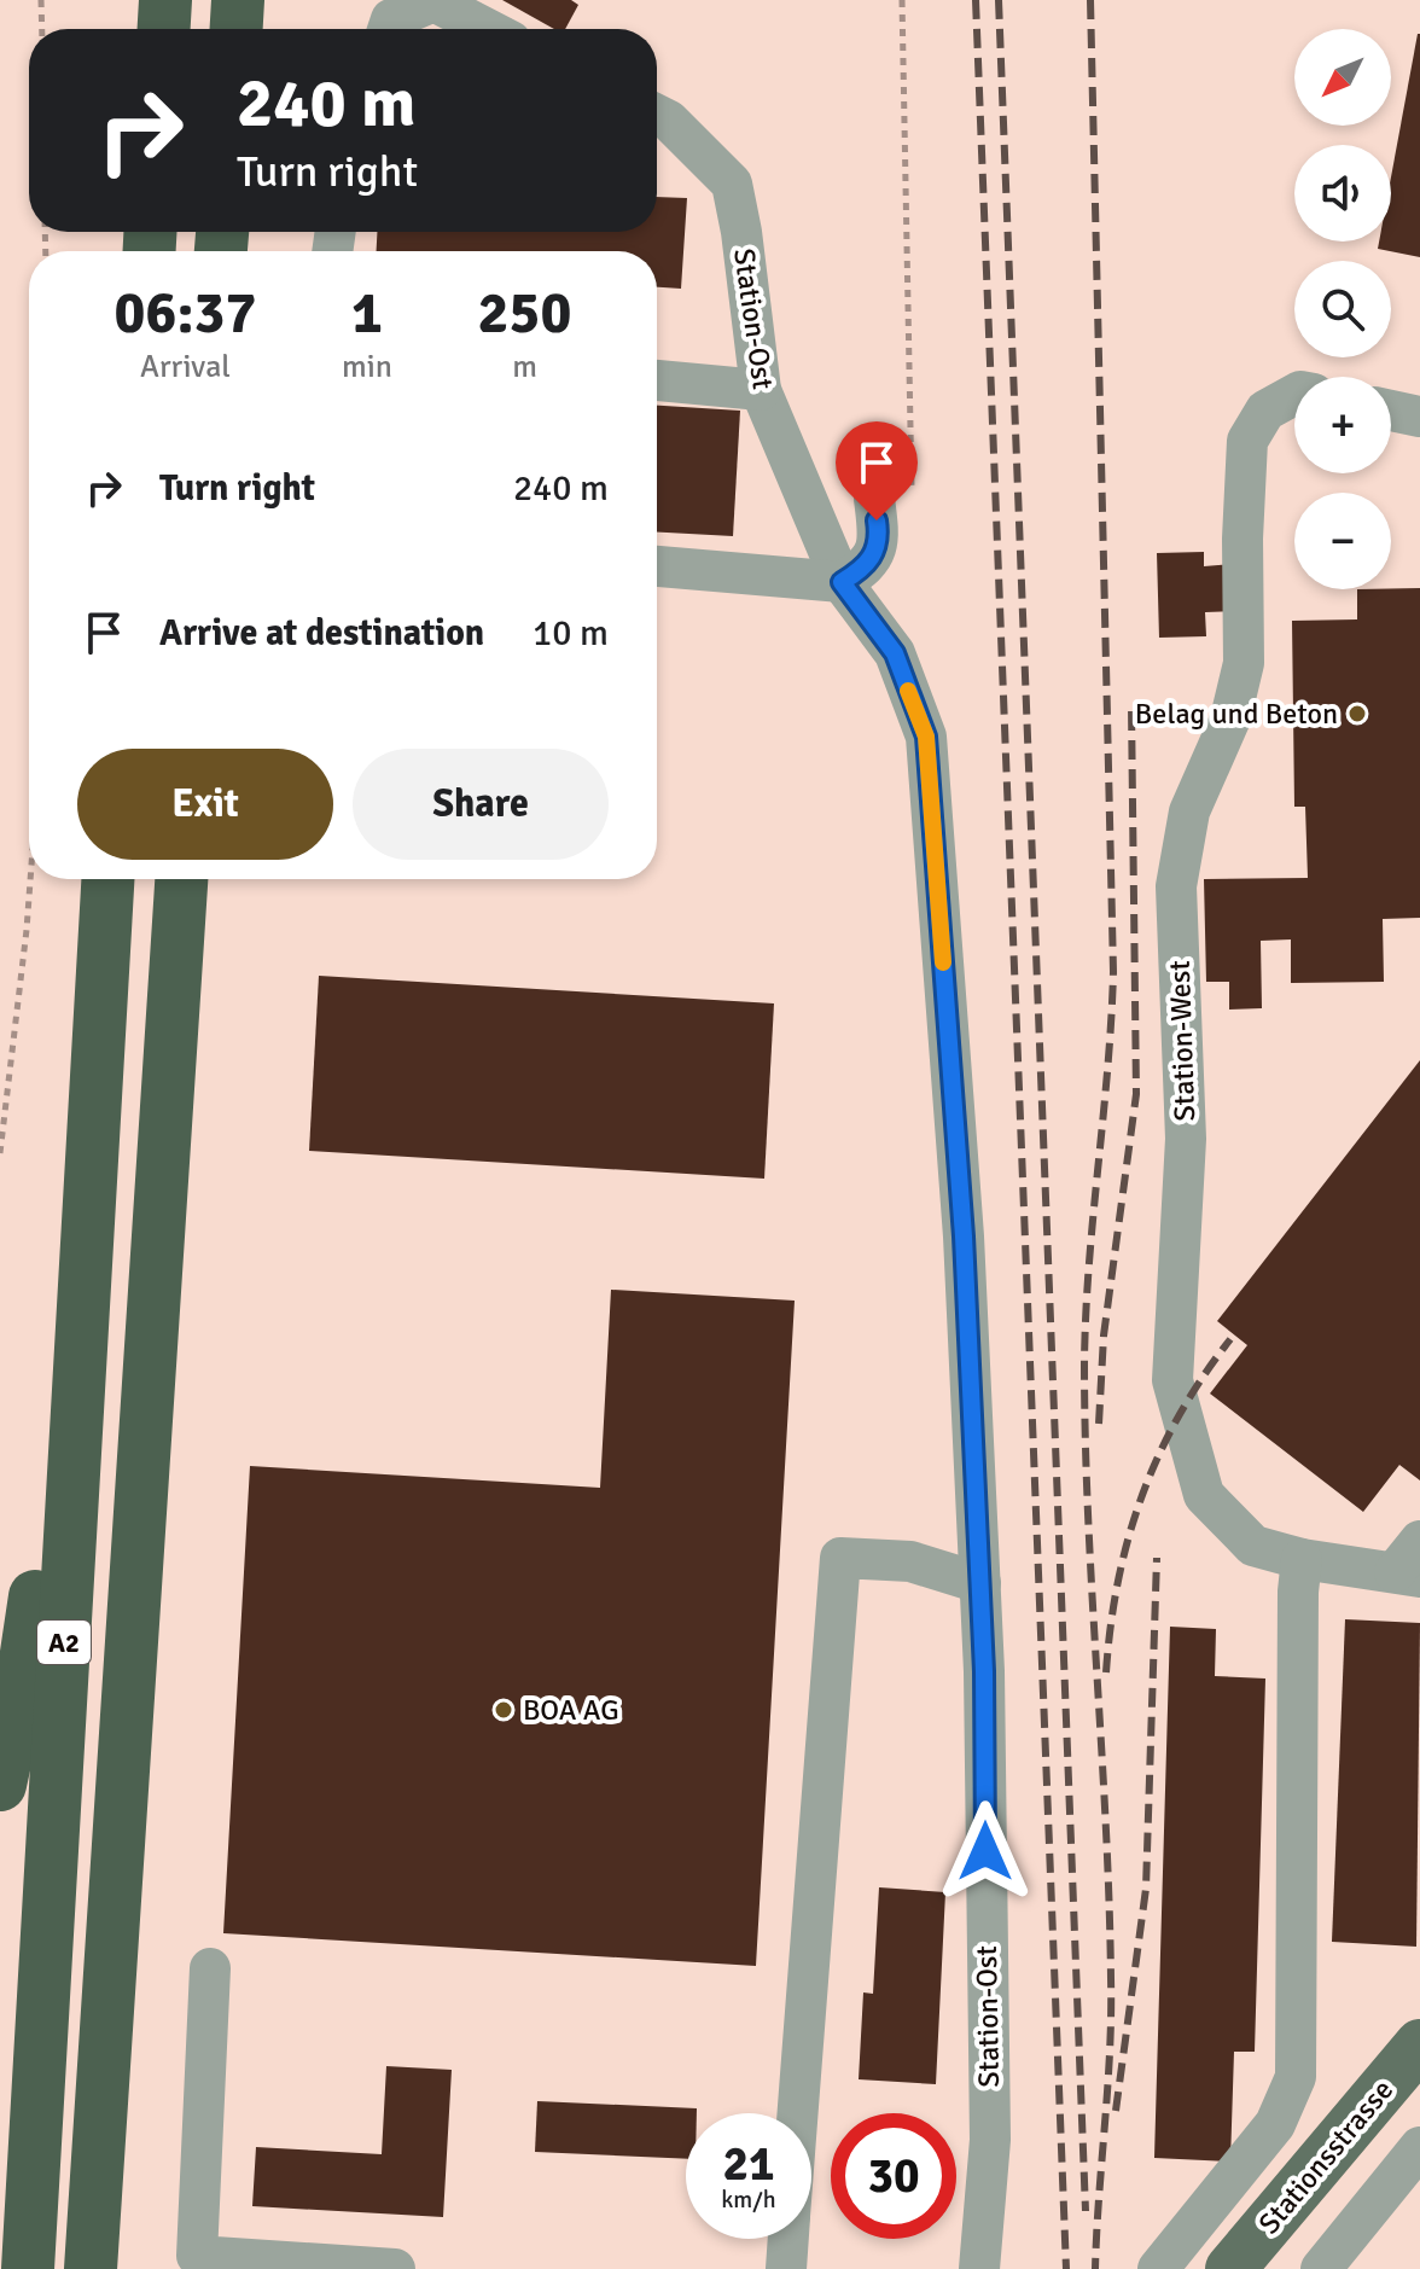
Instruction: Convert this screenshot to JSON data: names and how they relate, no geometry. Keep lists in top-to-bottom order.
{
  "streets": {
    "highway": ["A2"],
    "main road": ["Stationsstrasse"],
    "street": ["Station-Ost", "Station-West"]
  },
  "places": ["Belag und Beton", "BOA AG"],
  "north": "bottom left",
  "page": {
    "map_buttons": ["+", "−"],
    "turn": ["240 m", "Turn right"],
    "eta": [
      "06:37",
      "Arrival",
      "1",
      "min",
      "250",
      "m"
    ],
    "list": [
      {
        "name": "Turn right",
        "value": "240 m"
      },
      {
        "name": "Arrive at destination",
        "value": "10 m"
      }
    ],
    "buttons": ["Exit", "Share"],
    "speed": "21 km/h",
    "limit": "30"
  }
}
